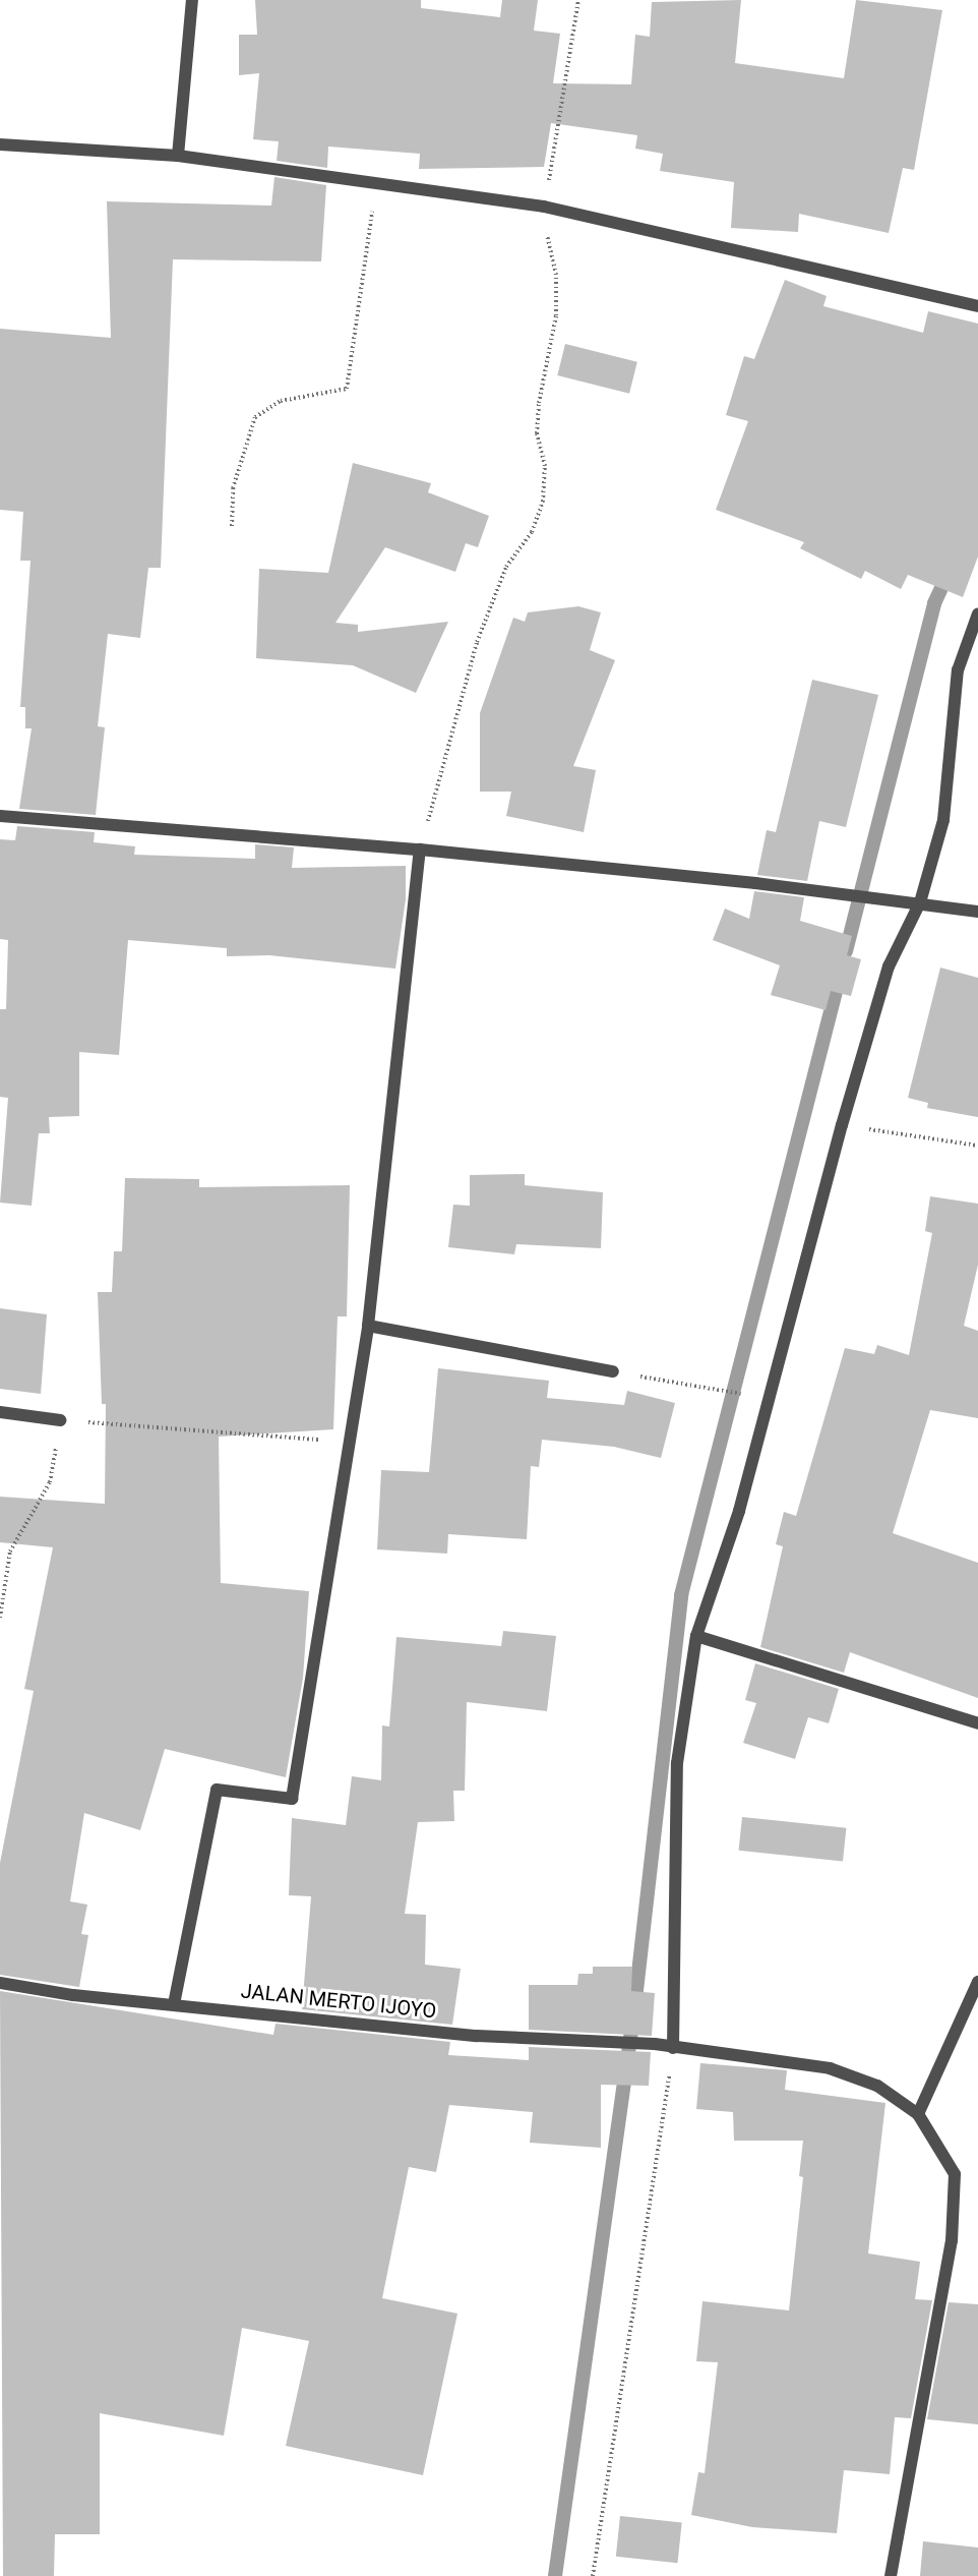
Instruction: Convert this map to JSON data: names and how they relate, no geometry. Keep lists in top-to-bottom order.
{
  "streets": {
    "street": ["JALAN MERTO IJOYO"]
  }
}
